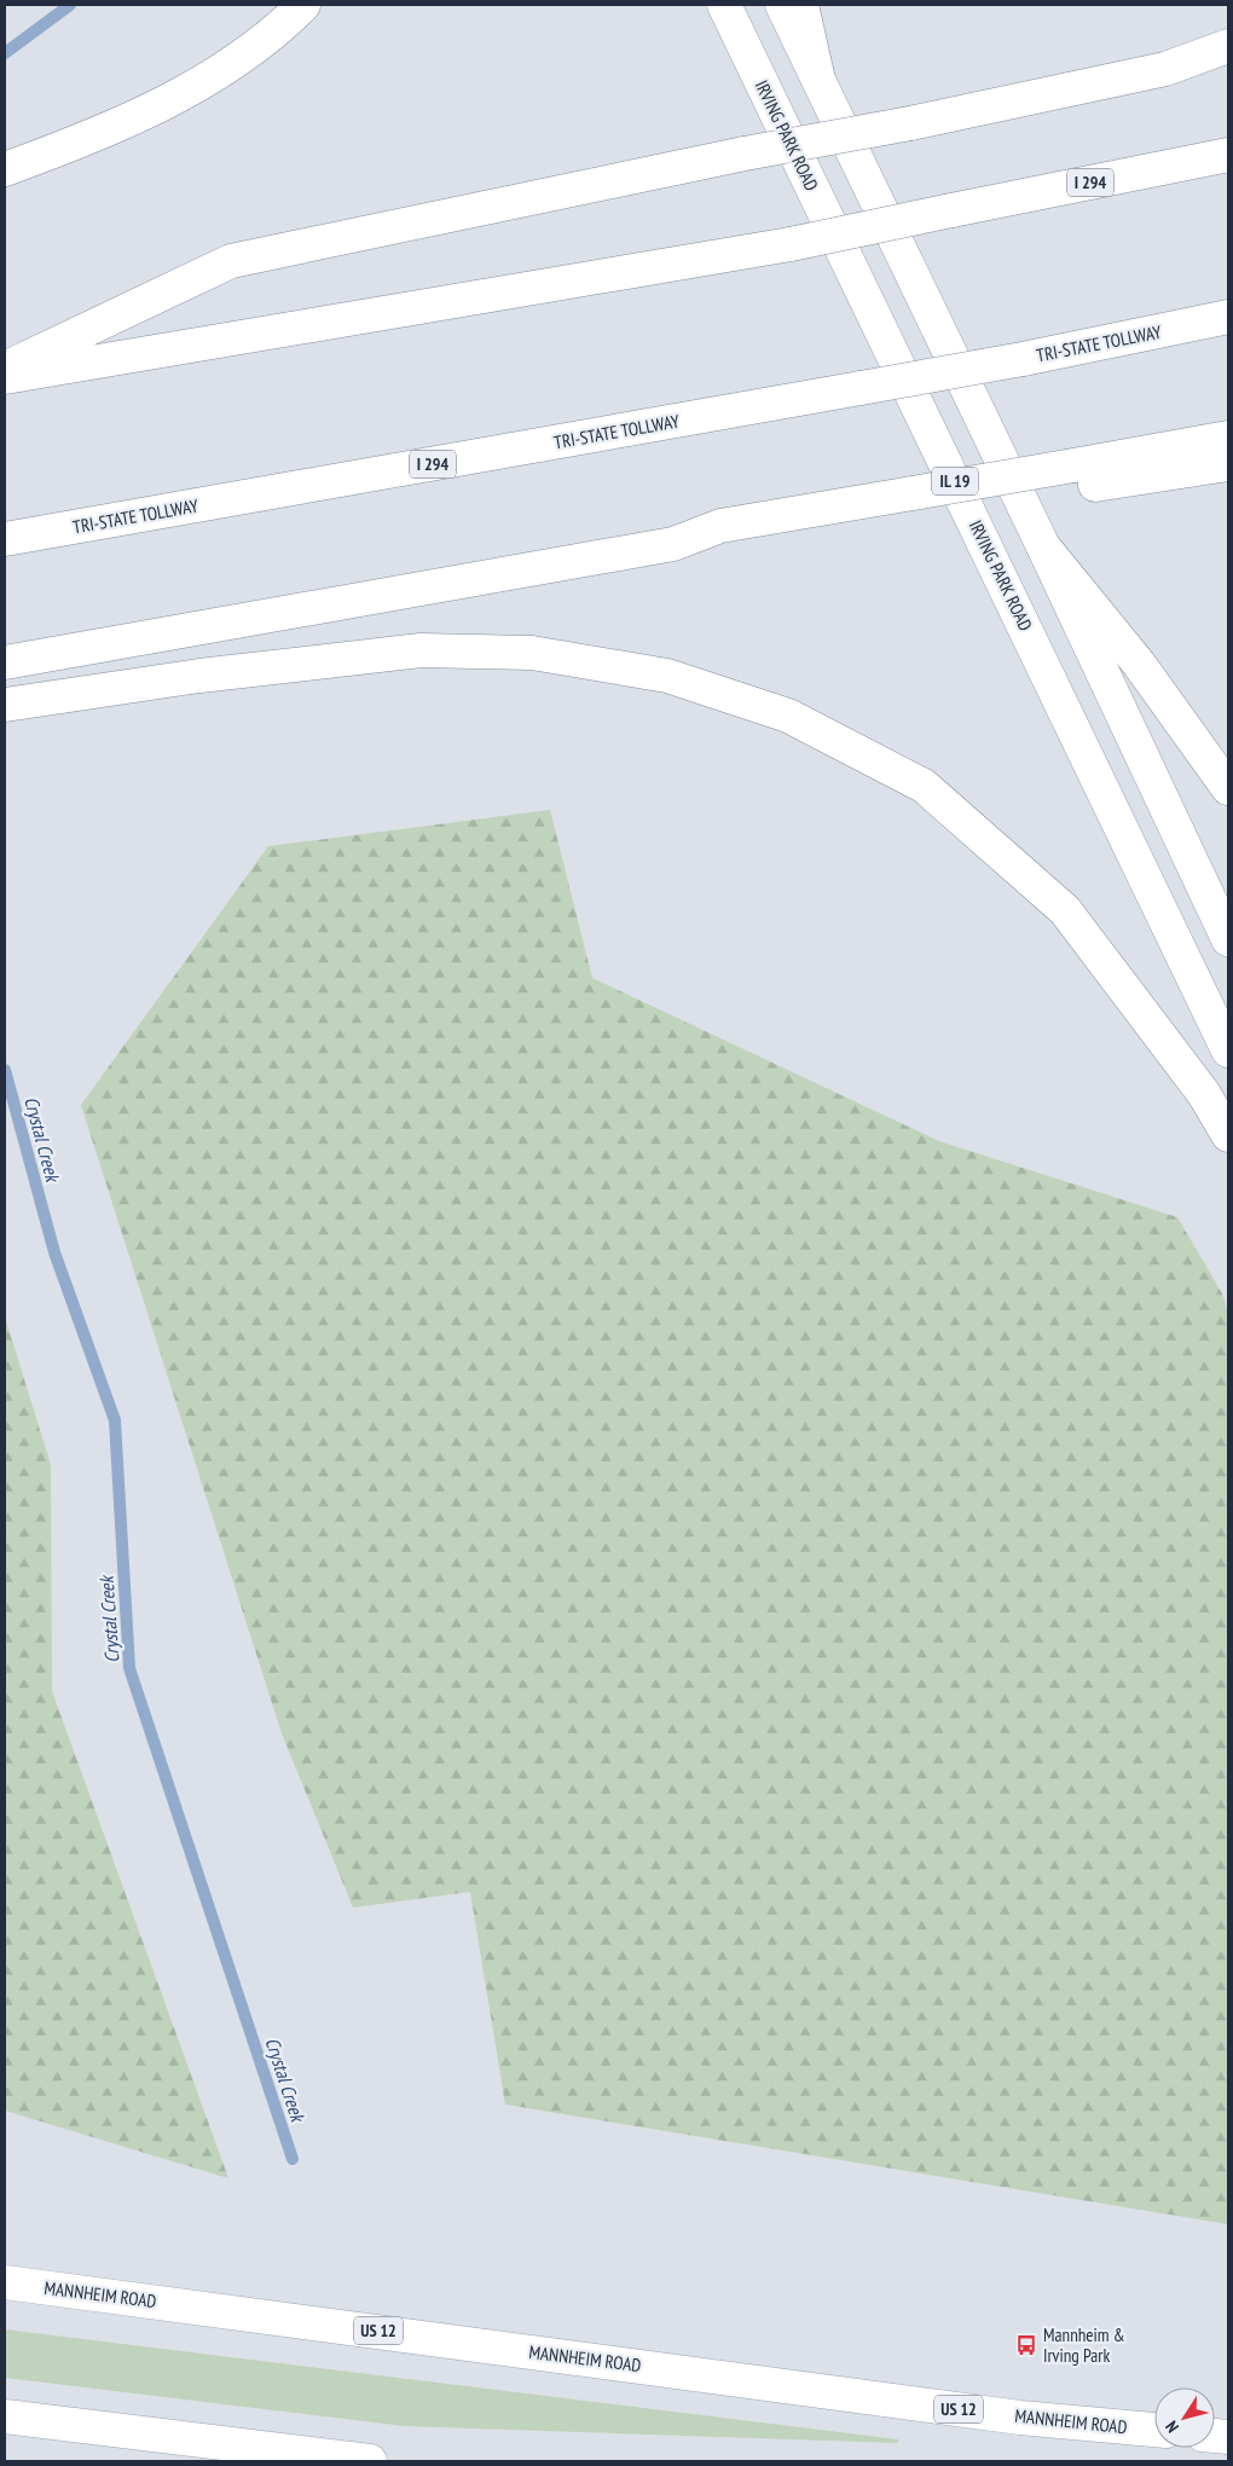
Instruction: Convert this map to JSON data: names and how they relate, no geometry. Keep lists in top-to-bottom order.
{
  "streets": {
    "main road": [
      "IRVING PARK ROAD",
      "I 294",
      "TRI-STATE TOLLWAY",
      "IL 19",
      "MANNHEIM ROAD",
      "US 12"
    ]
  },
  "water": ["Crystal Creek"],
  "places": {
    "bus stop": ["Mannheim & Irving Park"]
  },
  "north": "bottom left"
}
